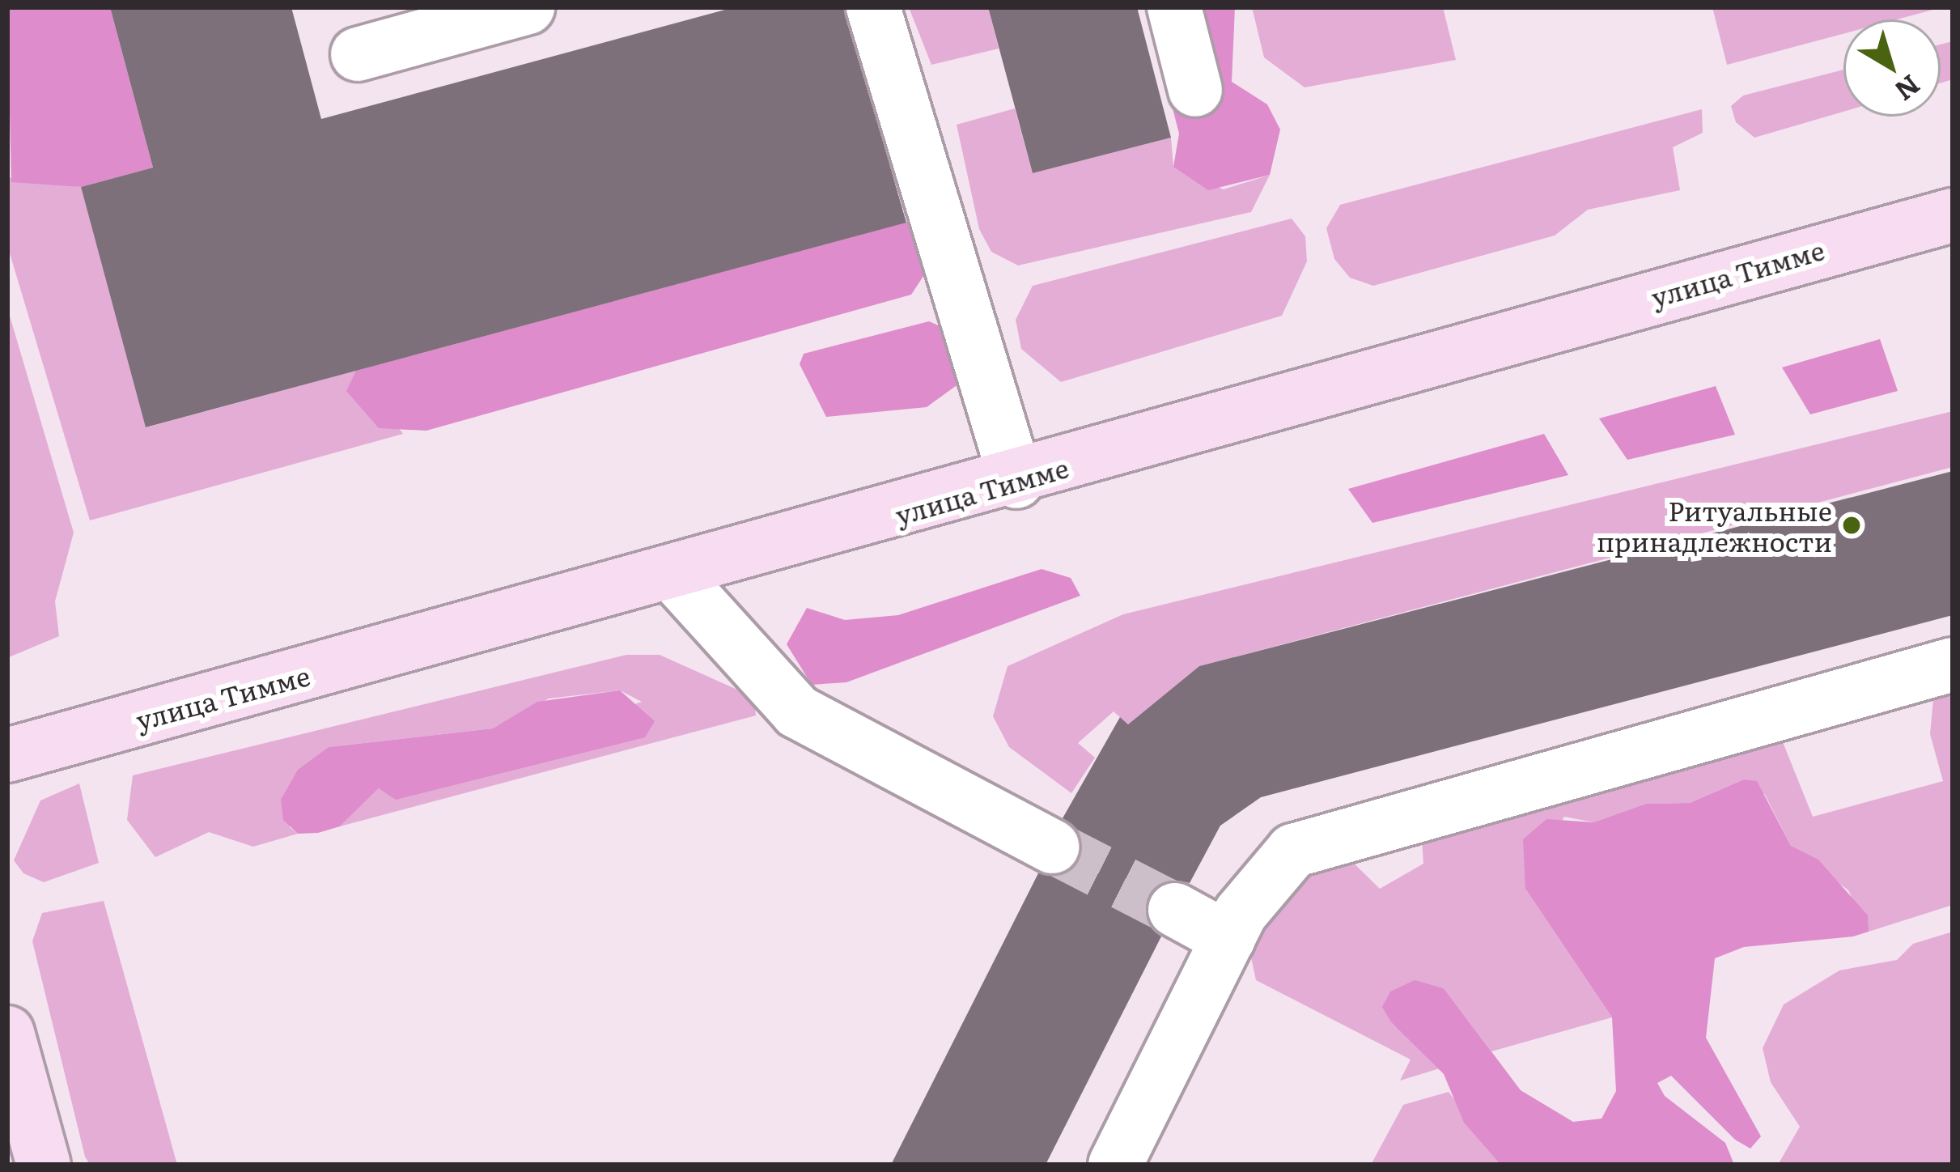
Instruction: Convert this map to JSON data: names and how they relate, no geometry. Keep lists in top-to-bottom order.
{
  "streets": {
    "main road": ["улица Тимме"]
  },
  "places": ["Ритуальные принадлежности"],
  "north": "bottom right"
}
